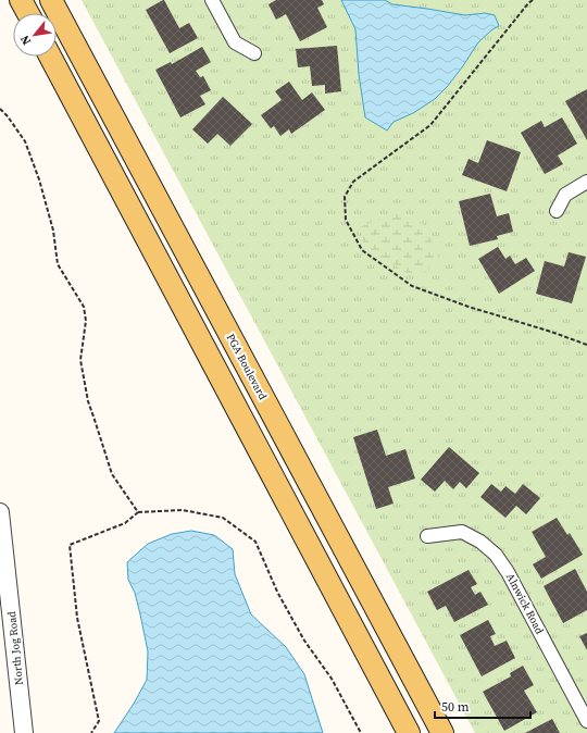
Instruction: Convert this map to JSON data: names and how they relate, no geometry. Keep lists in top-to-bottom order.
{
  "streets": {
    "main road": ["PGA Boulevard"],
    "street": ["Alnwick Road", "North Jog Road"]
  },
  "scale_bar": "50 m",
  "north": "bottom left"
}
